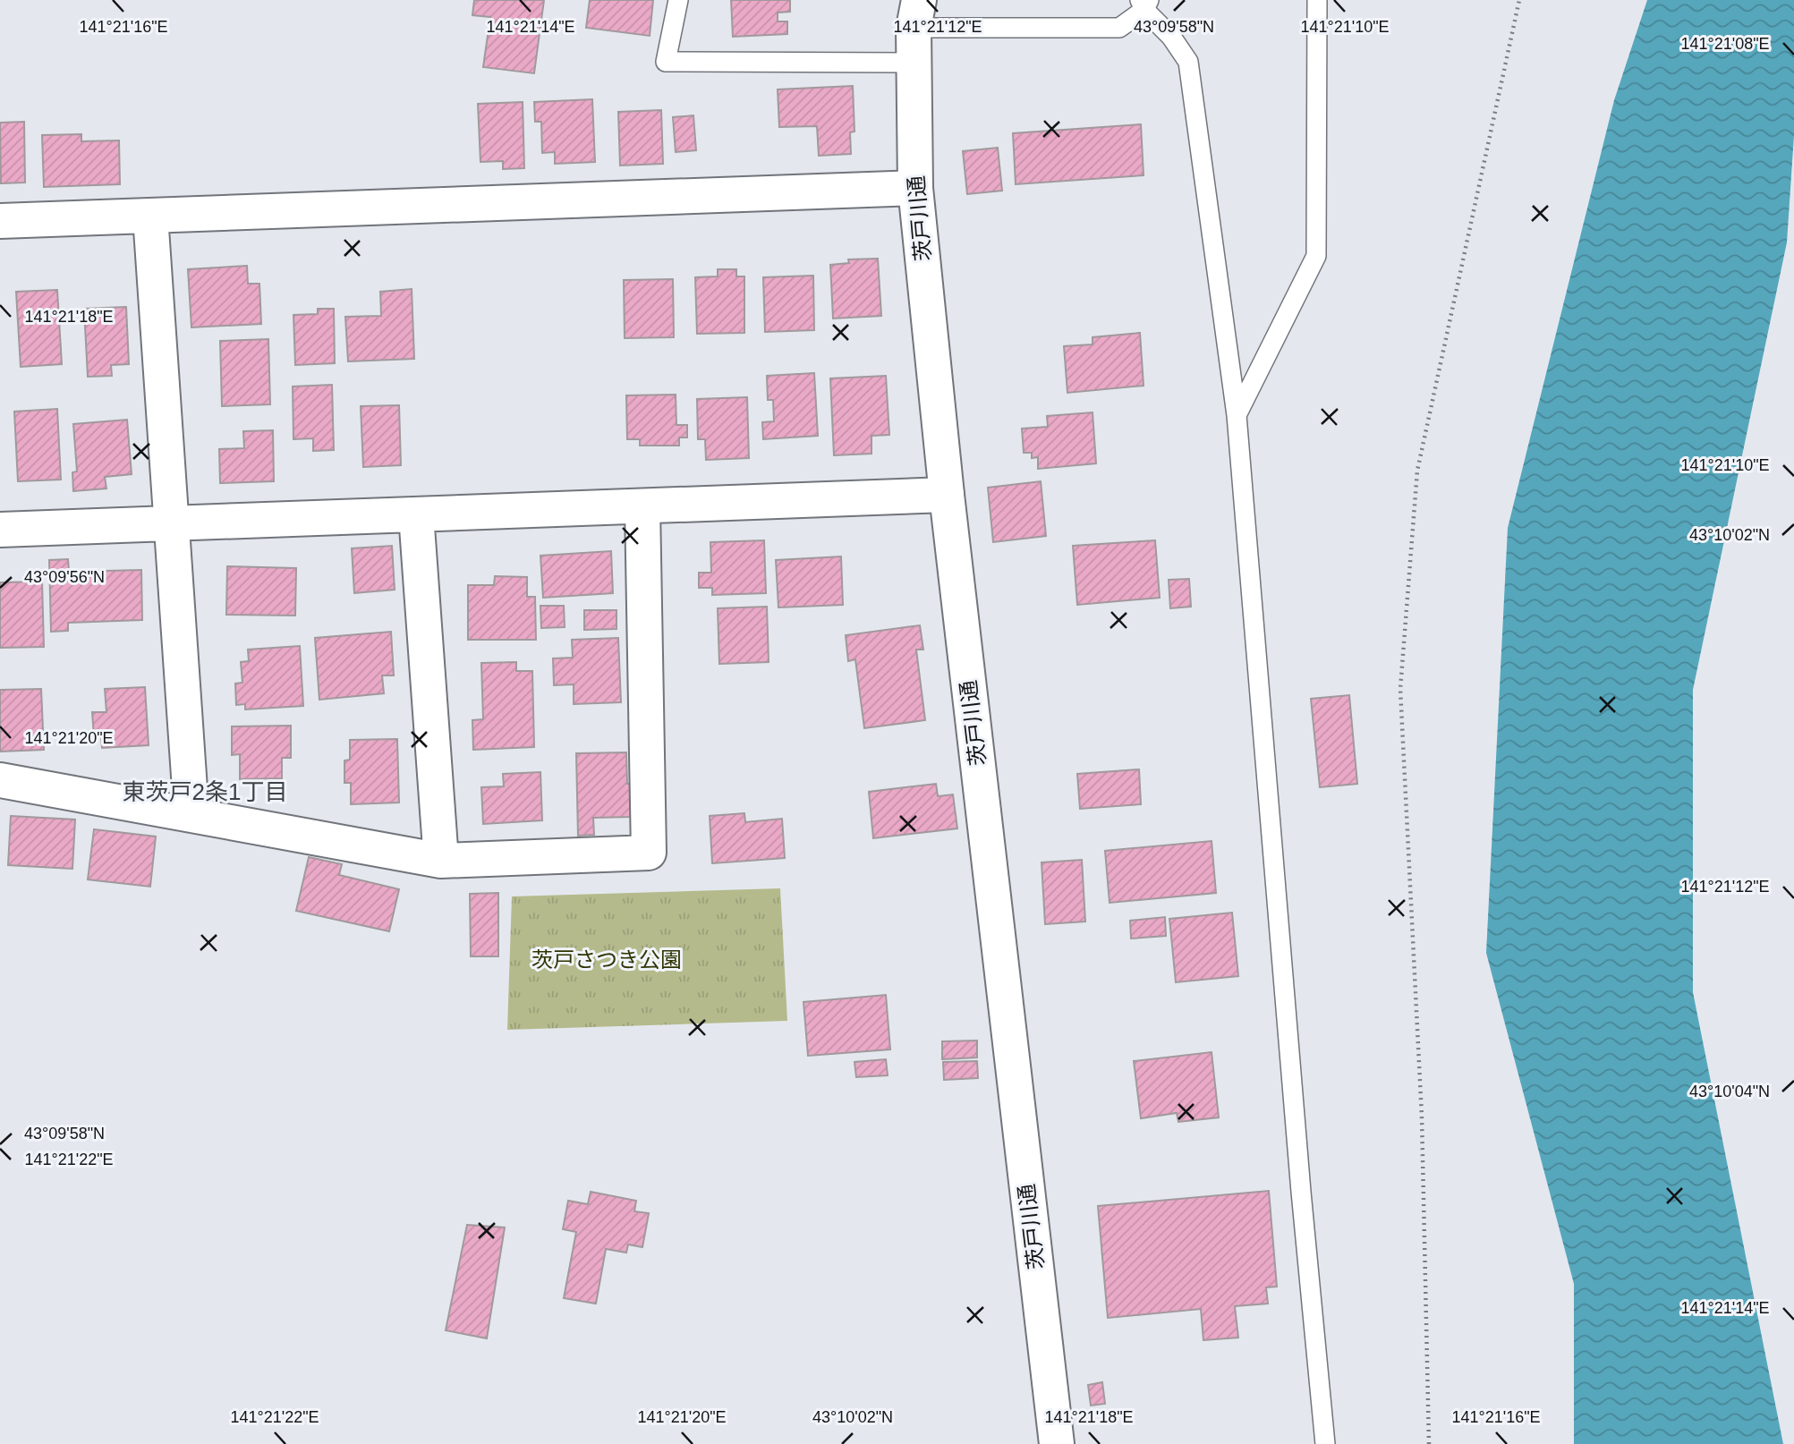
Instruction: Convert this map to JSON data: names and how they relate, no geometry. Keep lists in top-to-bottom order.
{
  "streets": {
    "street": ["茨戸川通"]
  },
  "districts": ["東茨戸2条1丁目"],
  "parks": ["茨戸さつき公園"],
  "coordinates": [
    "43°09'58\"N",
    "141°21'16\"E",
    "141°21'14\"E",
    "141°21'12\"E",
    "141°21'10\"E",
    "141°21'08\"E",
    "141°21'18\"E",
    "43°10'02\"N",
    "43°09'56\"N",
    "141°21'20\"E",
    "43°10'04\"N",
    "141°21'22\"E"
  ]
}
